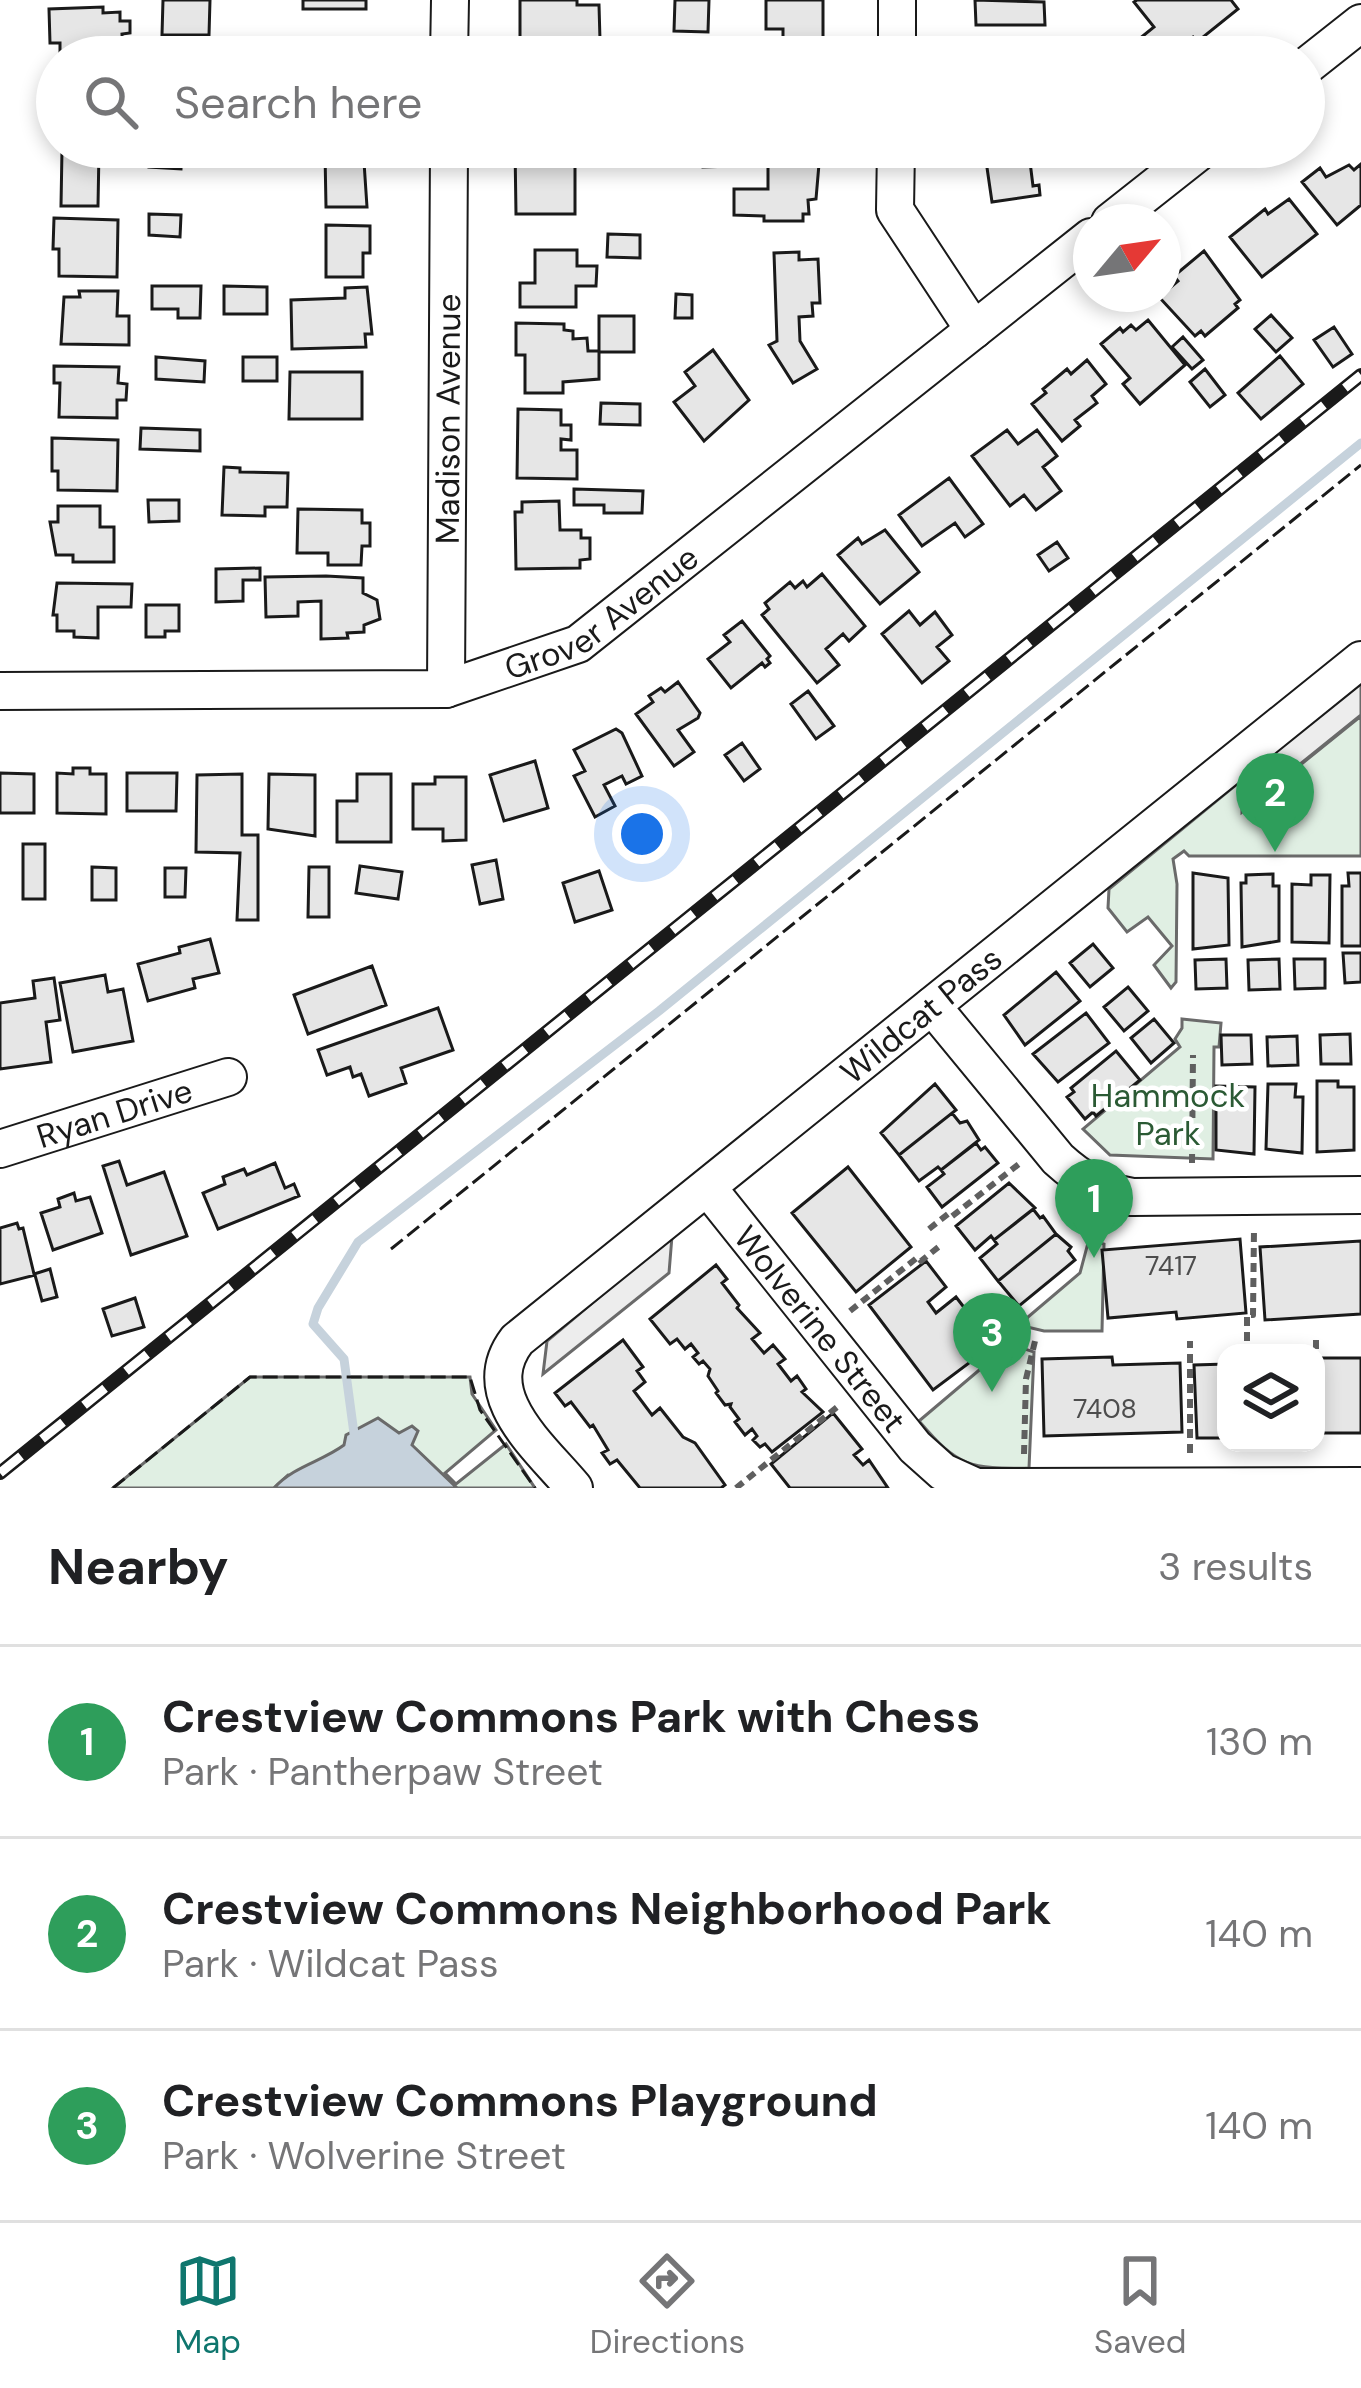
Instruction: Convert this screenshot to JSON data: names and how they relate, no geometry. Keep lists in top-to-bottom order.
{
  "streets": {
    "street": [
      "Madison Avenue",
      "Grover Avenue",
      "Wildcat Pass",
      "Ryan Drive",
      "Wolverine Street"
    ]
  },
  "crossings": [
    ["Madison Avenue", "Grover Avenue"],
    ["Wildcat Pass", "Wolverine Street"]
  ],
  "parks": ["Hammock Park"],
  "house_numbers": ["7417", "7408"],
  "north": "top right",
  "page": {
    "search": "Search here",
    "pins": ["2", "1", "3"],
    "heading": ["Nearby", "3 results"],
    "list": [
      {
        "mark": "1",
        "name": "Crestview Commons Park with Chess",
        "note": "Park · Pantherpaw Street",
        "value": "130 m"
      },
      {
        "mark": "2",
        "name": "Crestview Commons Neighborhood Park",
        "note": "Park · Wildcat Pass",
        "value": "140 m"
      },
      {
        "mark": "3",
        "name": "Crestview Commons Playground",
        "note": "Park · Wolverine Street",
        "value": "140 m"
      }
    ],
    "nav": ["Map", "Directions", "Saved"]
  }
}
